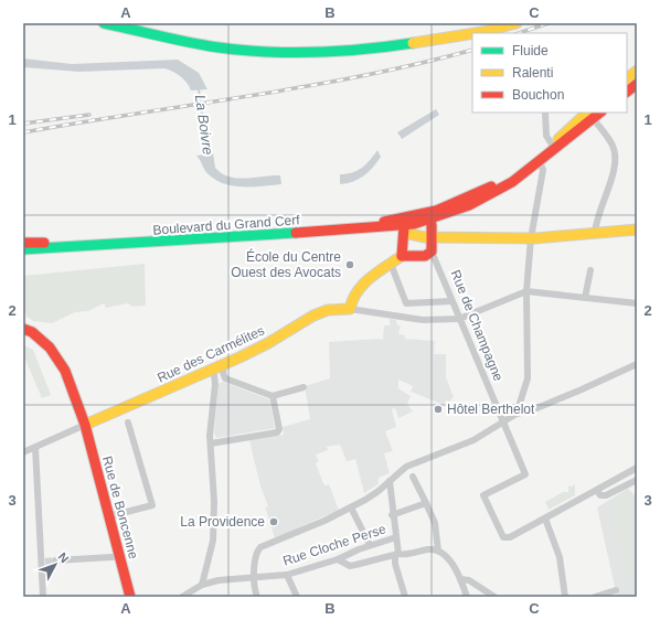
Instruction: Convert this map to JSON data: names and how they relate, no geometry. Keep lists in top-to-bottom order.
{
  "streets": {
    "main road": [
      "Boulevard du Grand Cerf",
      "Rue de Champagne",
      "Rue des Carmélites",
      "Rue de Boncenne"
    ],
    "street": ["Rue Cloche Perse"]
  },
  "crossings": [
    ["Boulevard du Grand Cerf", "Rue de Champagne"],
    ["Rue de Champagne", "Rue des Carmélites"],
    ["Rue des Carmélites", "Rue de Boncenne"]
  ],
  "water": ["La Boivre"],
  "places": ["École du Centre Ouest des Avocats", "Hôtel Berthelot", "La Providence"],
  "legend": ["Fluide", "Ralenti", "Bouchon"],
  "north": "top right",
  "grid": {
    "columns": ["A", "B", "C"],
    "rows": ["1", "2", "3"]
  }
}
